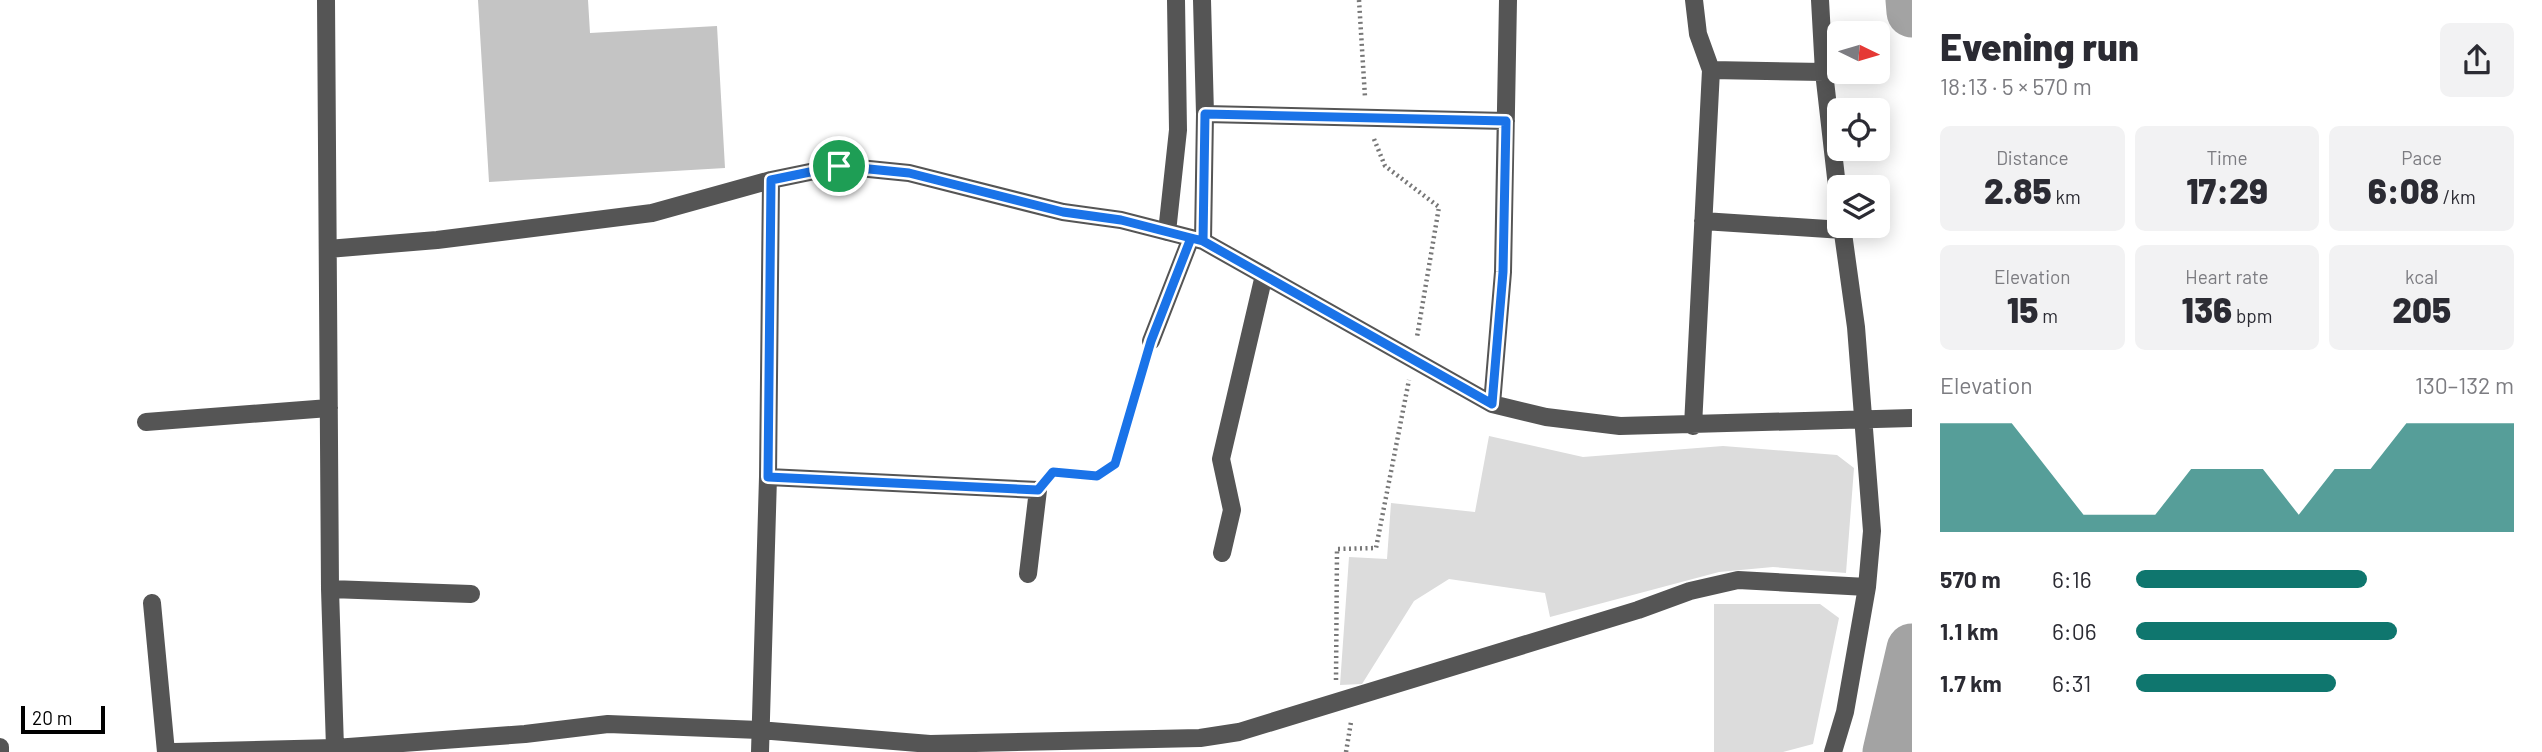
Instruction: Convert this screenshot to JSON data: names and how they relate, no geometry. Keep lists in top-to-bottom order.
{
  "scale_bar": "20 m",
  "north": "right",
  "page": {
    "heading": ["Evening run", "18:13 · 5 × 570 m"],
    "stats": [
      ["Distance", "2.85 km"],
      ["Time", "17:29"],
      ["Pace", "6:08 /km"],
      ["Elevation", "15 m"],
      ["Heart rate", "136 bpm"],
      ["kcal", "205"]
    ],
    "chart": ["Elevation", "130–132 m"],
    "list": [
      {
        "name": "570 m",
        "note": "6:16"
      },
      {
        "name": "1.1 km",
        "note": "6:06"
      },
      {
        "name": "1.7 km",
        "note": "6:31"
      }
    ],
    "scale": "20 m"
  }
}
